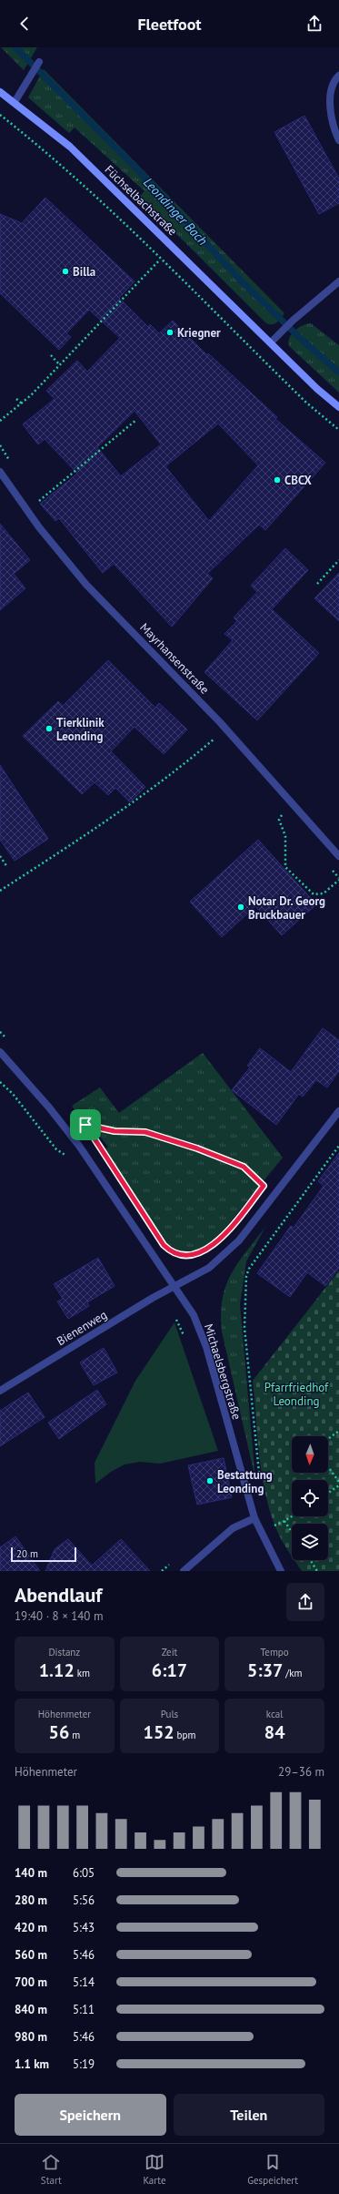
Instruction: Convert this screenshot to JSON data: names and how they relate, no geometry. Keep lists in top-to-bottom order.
{
  "streets": {
    "street": [
      "Füchselbachstraße",
      "Mayrhansenstraße",
      "Bienenweg",
      "Michaelsbergstraße"
    ]
  },
  "crossings": [
    ["Bienenweg", "Michaelsbergstraße"]
  ],
  "water": ["Leondinger Bach"],
  "parks": ["Pfarrfriedhof Leonding"],
  "places": [
    "Billa",
    "Kriegner",
    "CBCX",
    "Tierklinik Leonding",
    "Notar Dr. Georg Bruckbauer",
    "Bestattung Leonding"
  ],
  "scale_bar": "20 m",
  "north": "bottom",
  "page": {
    "header": "Fleetfoot",
    "scale": "20 m",
    "heading": ["Abendlauf", "19:40 · 8 × 140 m"],
    "stats": [
      ["Distanz", "1.12 km"],
      ["Zeit", "6:17"],
      ["Tempo", "5:37 /km"],
      ["Höhenmeter", "56 m"],
      ["Puls", "152 bpm"],
      ["kcal", "84"]
    ],
    "chart": ["Höhenmeter", "29–36 m"],
    "list": [
      {
        "name": "140 m",
        "note": "6:05"
      },
      {
        "name": "280 m",
        "note": "5:56"
      },
      {
        "name": "420 m",
        "note": "5:43"
      },
      {
        "name": "560 m",
        "note": "5:46"
      },
      {
        "name": "700 m",
        "note": "5:14"
      },
      {
        "name": "840 m",
        "note": "5:11"
      },
      {
        "name": "980 m",
        "note": "5:46"
      },
      {
        "name": "1.1 km",
        "note": "5:19"
      }
    ],
    "buttons": ["Speichern", "Teilen"],
    "tabs": ["Start", "Karte", "Gespeichert"]
  }
}
